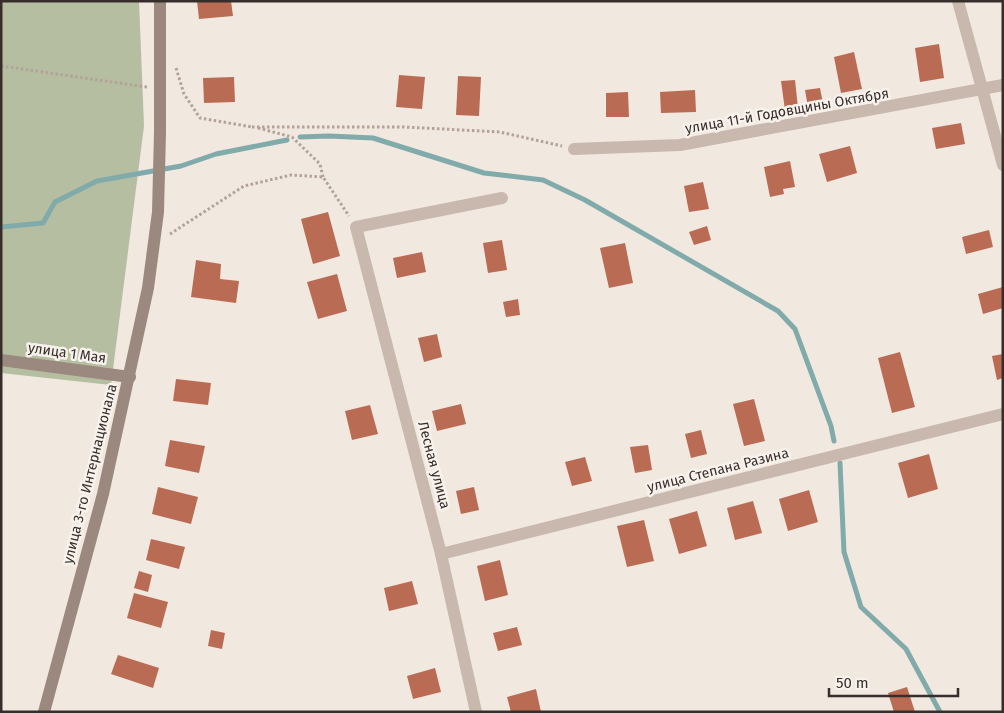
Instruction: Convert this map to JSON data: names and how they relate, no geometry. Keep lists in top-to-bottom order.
{
  "streets": {
    "main road": ["улица 1 Мая", "улица 3-го Интернационала"],
    "street": ["улица 11-й Годовщины Октября", "Лесная улица", "улица Степана Разина"]
  },
  "crossings": [
    ["улица 1 Мая", "улица 3-го Интернационала"],
    ["Лесная улица", "улица Степана Разина"]
  ],
  "scale_bar": "50 m"
}
